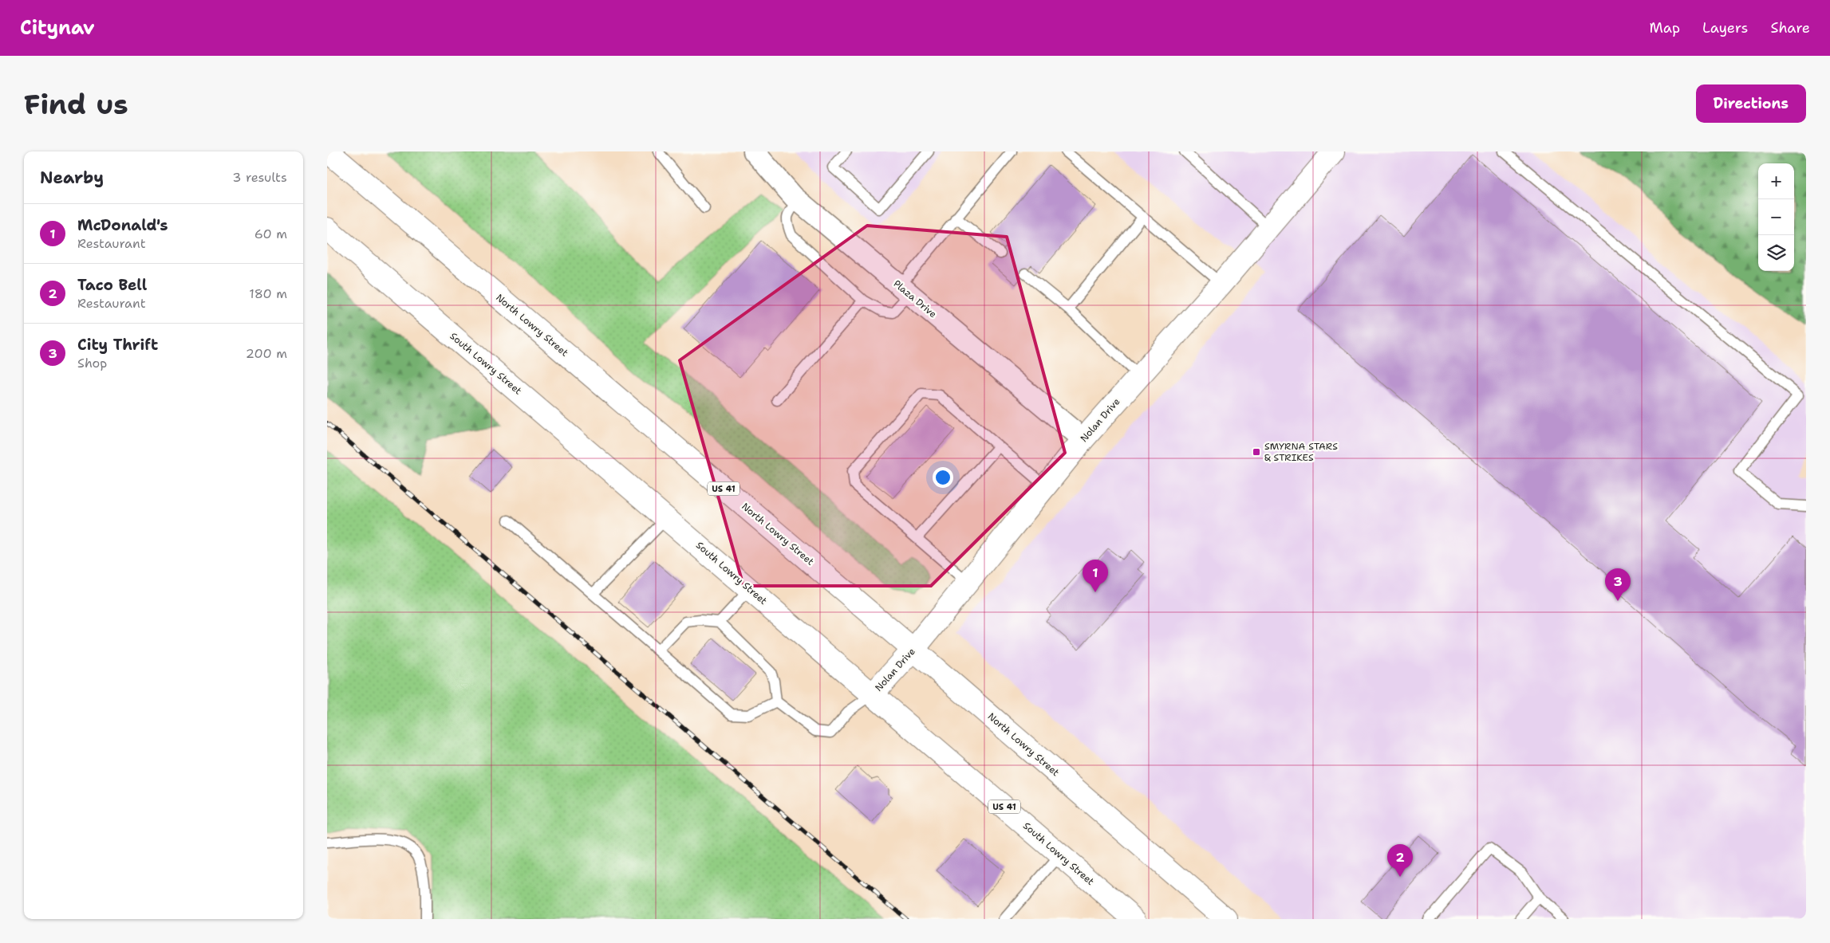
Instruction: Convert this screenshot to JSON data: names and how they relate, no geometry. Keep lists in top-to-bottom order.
{
  "streets": {
    "main road": [
      "North Lowry Street",
      "South Lowry Street",
      "Nolan Drive",
      "US 41"
    ],
    "street": ["Plaza Drive"]
  },
  "crossings": [
    ["Plaza Drive", "Nolan Drive"],
    ["North Lowry Street", "Nolan Drive"],
    ["South Lowry Street", "Nolan Drive"]
  ],
  "places": {
    "transit": ["SMYRNA STARS & STRIKES"]
  },
  "page": {
    "header": "Citynav",
    "nav": ["Map", "Layers", "Share"],
    "buttons": "Directions",
    "title": "Find us",
    "heading": ["Nearby", "3 results"],
    "map_buttons": ["+", "−"],
    "list": [
      {
        "mark": "1",
        "name": "McDonald's",
        "note": "Restaurant",
        "value": "60 m"
      },
      {
        "mark": "2",
        "name": "Taco Bell",
        "note": "Restaurant",
        "value": "180 m"
      },
      {
        "mark": "3",
        "name": "City Thrift",
        "note": "Shop",
        "value": "200 m"
      }
    ],
    "pins": ["1", "3", "2"]
  }
}
